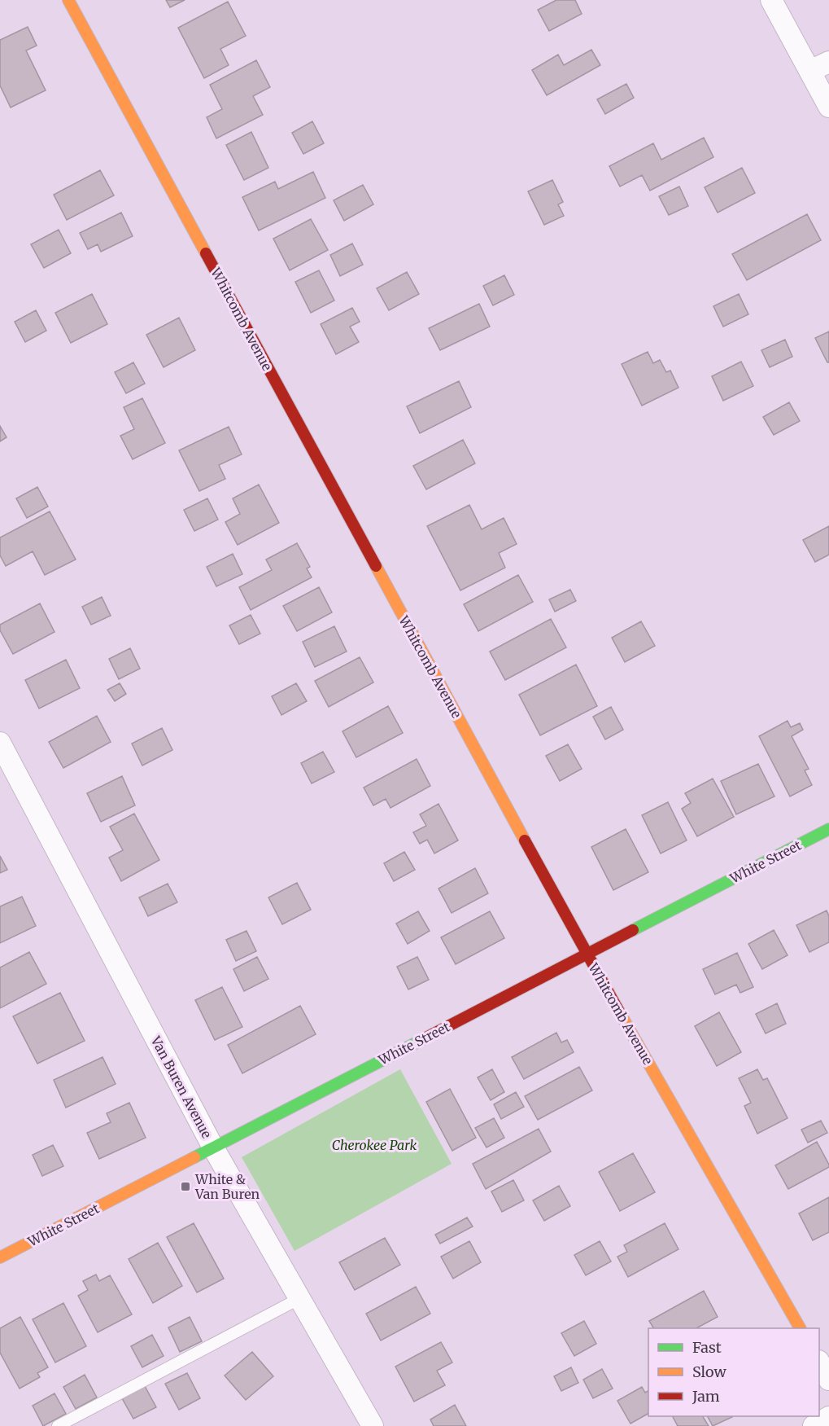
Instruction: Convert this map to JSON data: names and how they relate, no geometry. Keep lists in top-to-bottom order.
{
  "streets": {
    "street": ["Whitcomb Avenue", "White Street", "Van Buren Avenue"]
  },
  "crossings": [
    ["Whitcomb Avenue", "White Street"],
    ["White Street", "Van Buren Avenue"]
  ],
  "parks": ["Cherokee Park"],
  "places": {
    "transit": ["White & Van Buren"]
  },
  "legend": ["Fast", "Slow", "Jam"]
}
